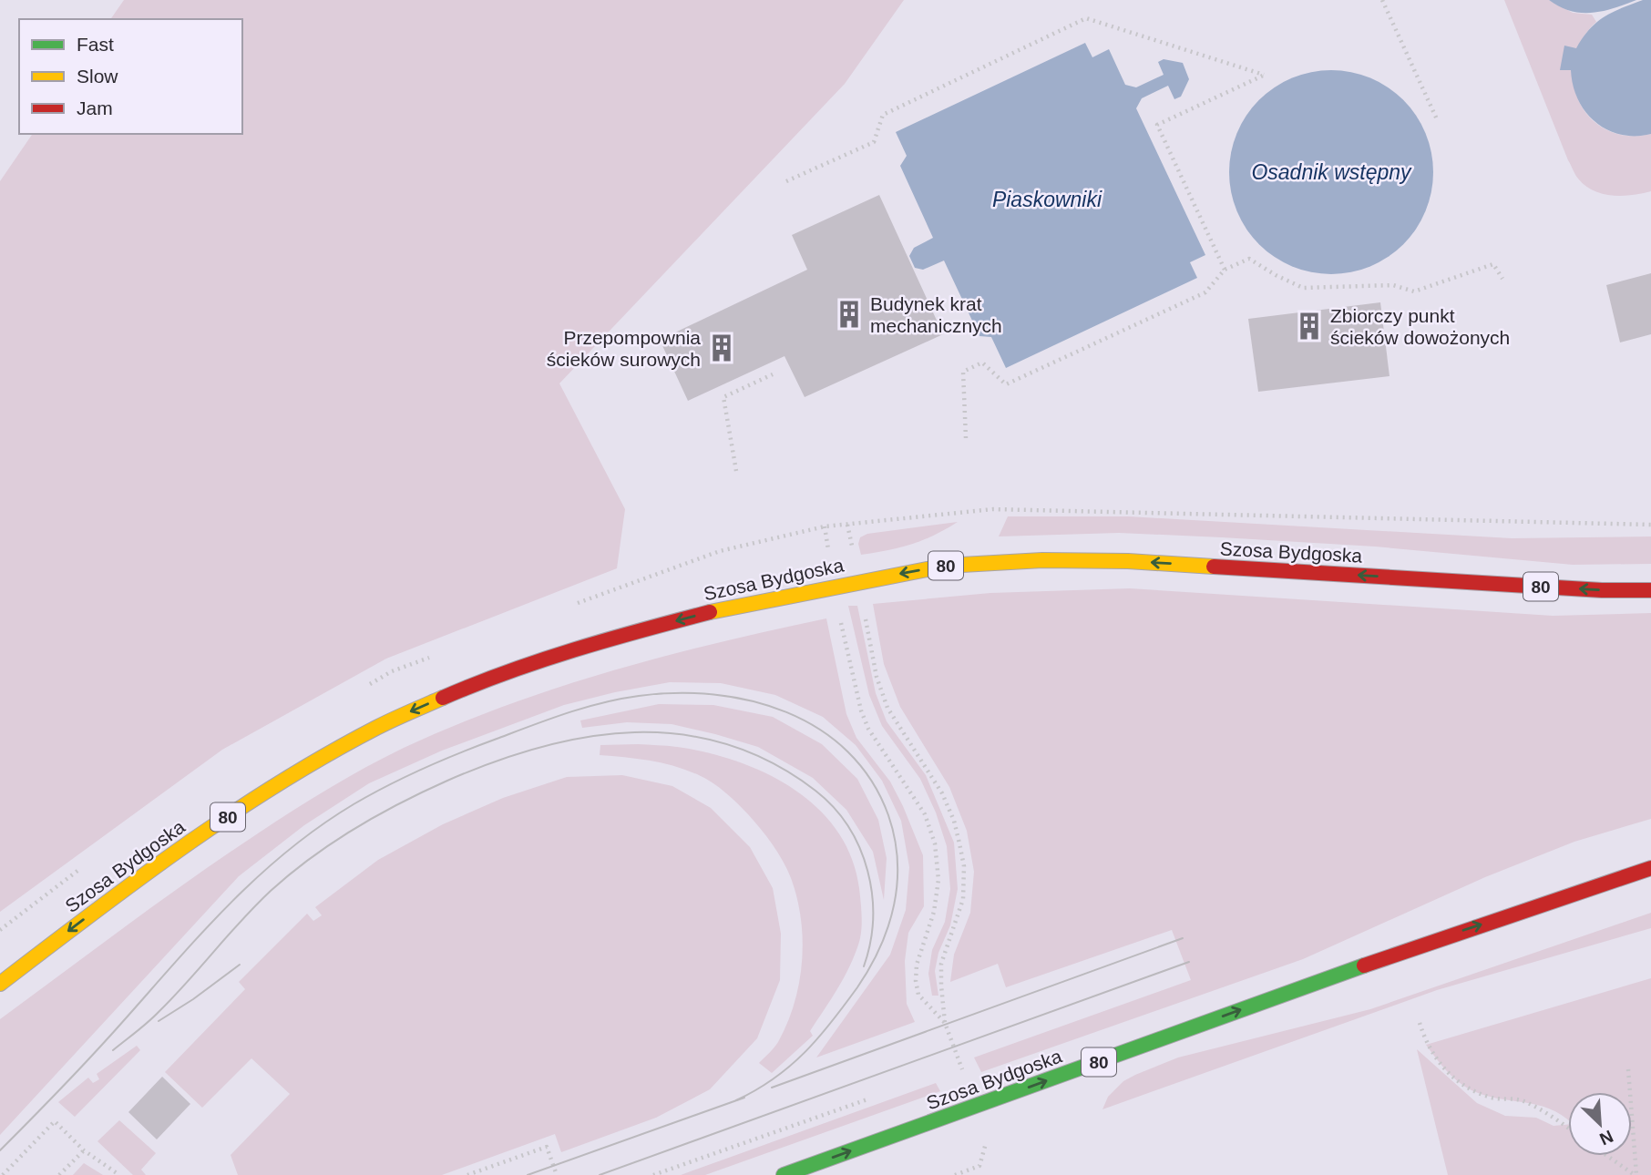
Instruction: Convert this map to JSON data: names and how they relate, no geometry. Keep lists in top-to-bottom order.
{
  "streets": {
    "main road": ["Szosa Bydgoska", "80"]
  },
  "water": ["Osadnik wstępny", "Piaskowniki"],
  "places": {
    "building": ["Budynek krat mechanicznych", "Zbiorczy punkt ścieków dowożonych", "Przepompownia ścieków surowych"]
  },
  "legend": ["Fast", "Slow", "Jam"],
  "north": "bottom right"
}
